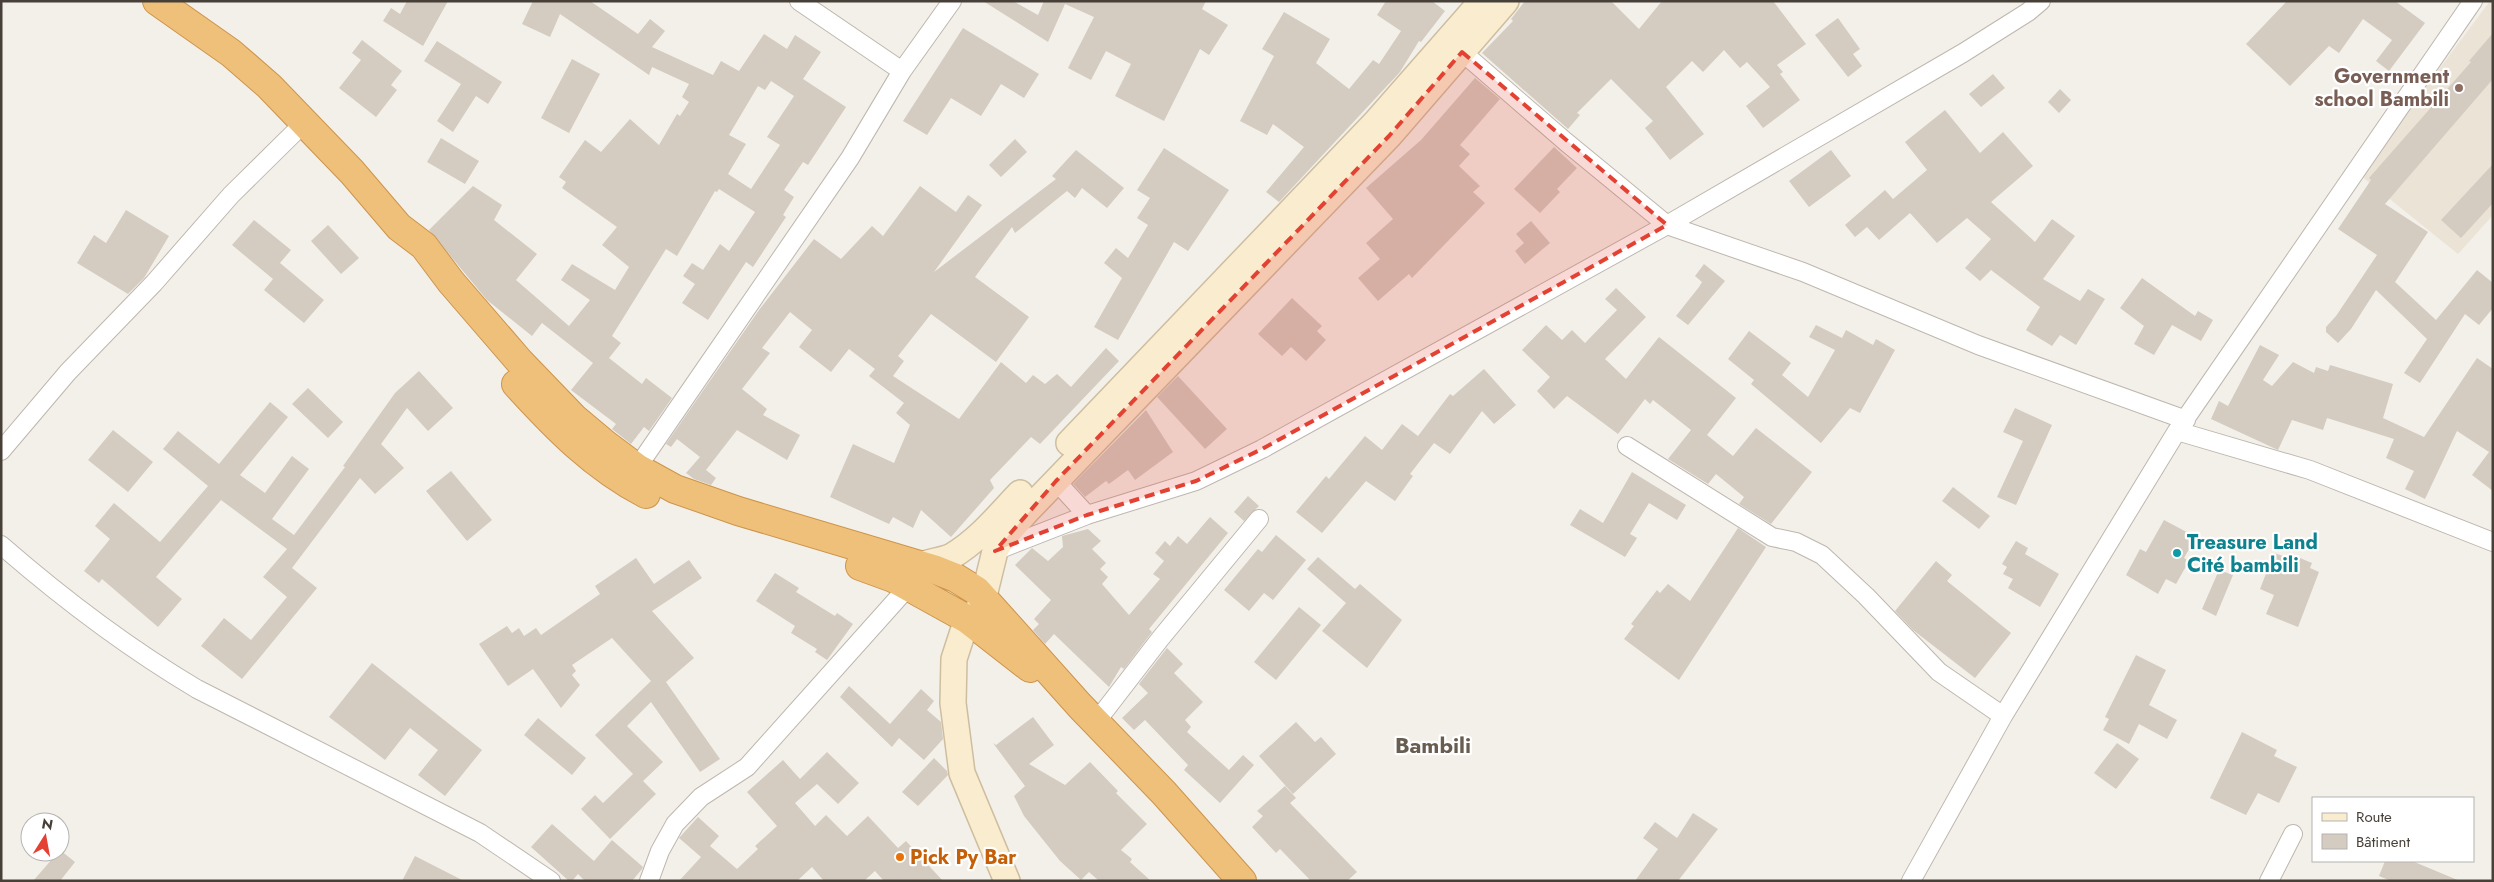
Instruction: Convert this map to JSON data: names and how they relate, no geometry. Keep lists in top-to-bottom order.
{
  "districts": ["Bambili"],
  "places": ["Government school Bambili", "Treasure Land Cité bambili", "Pick Py Bar"],
  "legend": ["Route", "Bâtiment"],
  "north": "top"
}
